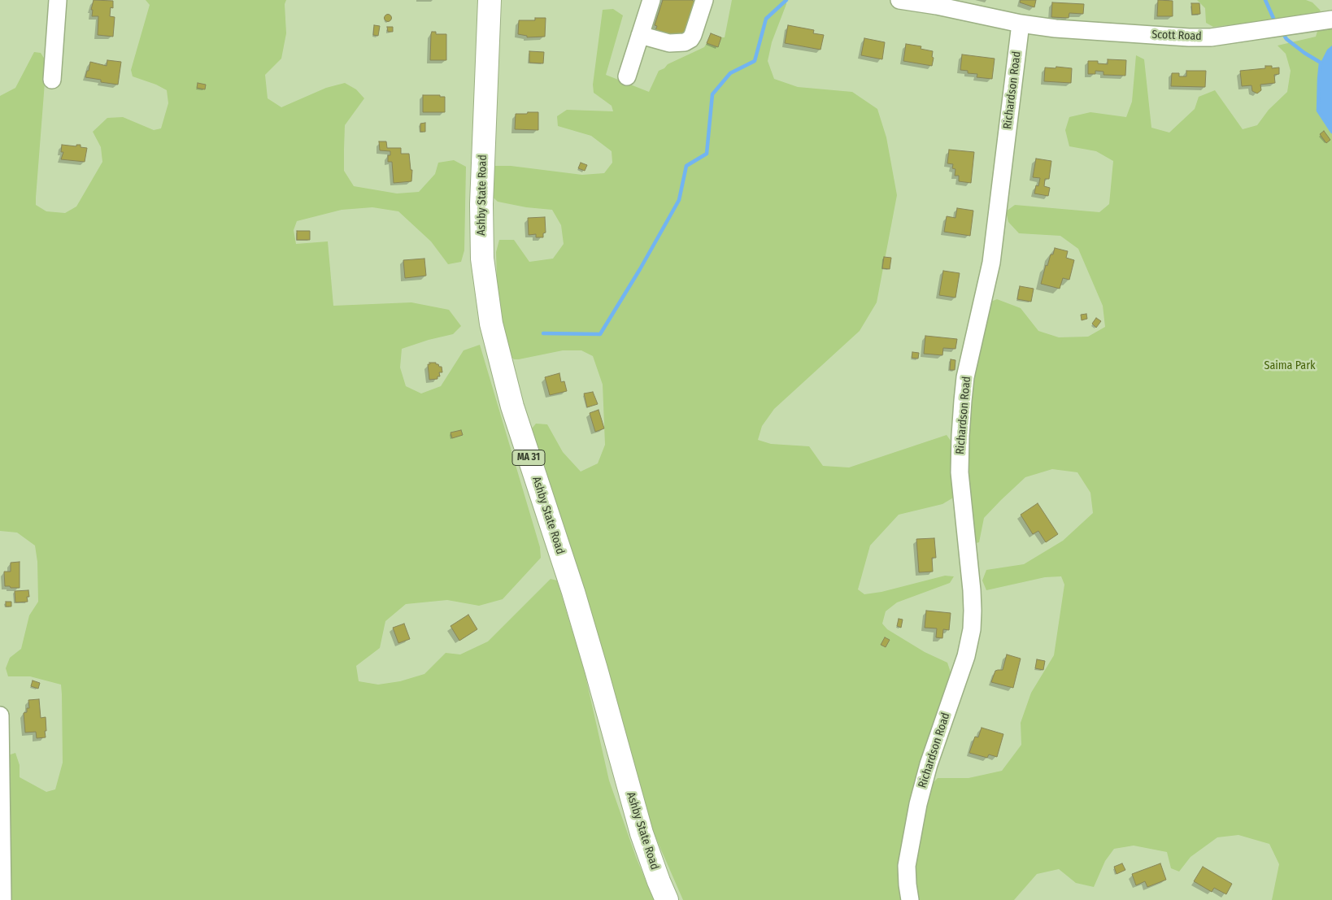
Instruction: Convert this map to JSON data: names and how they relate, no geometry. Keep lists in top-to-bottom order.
{
  "streets": {
    "main road": ["Ashby State Road", "MA 31"],
    "street": ["Scott Road", "Richardson Road"]
  },
  "crossings": [
    ["Scott Road", "Richardson Road"]
  ],
  "parks": ["Saima Park"]
}
